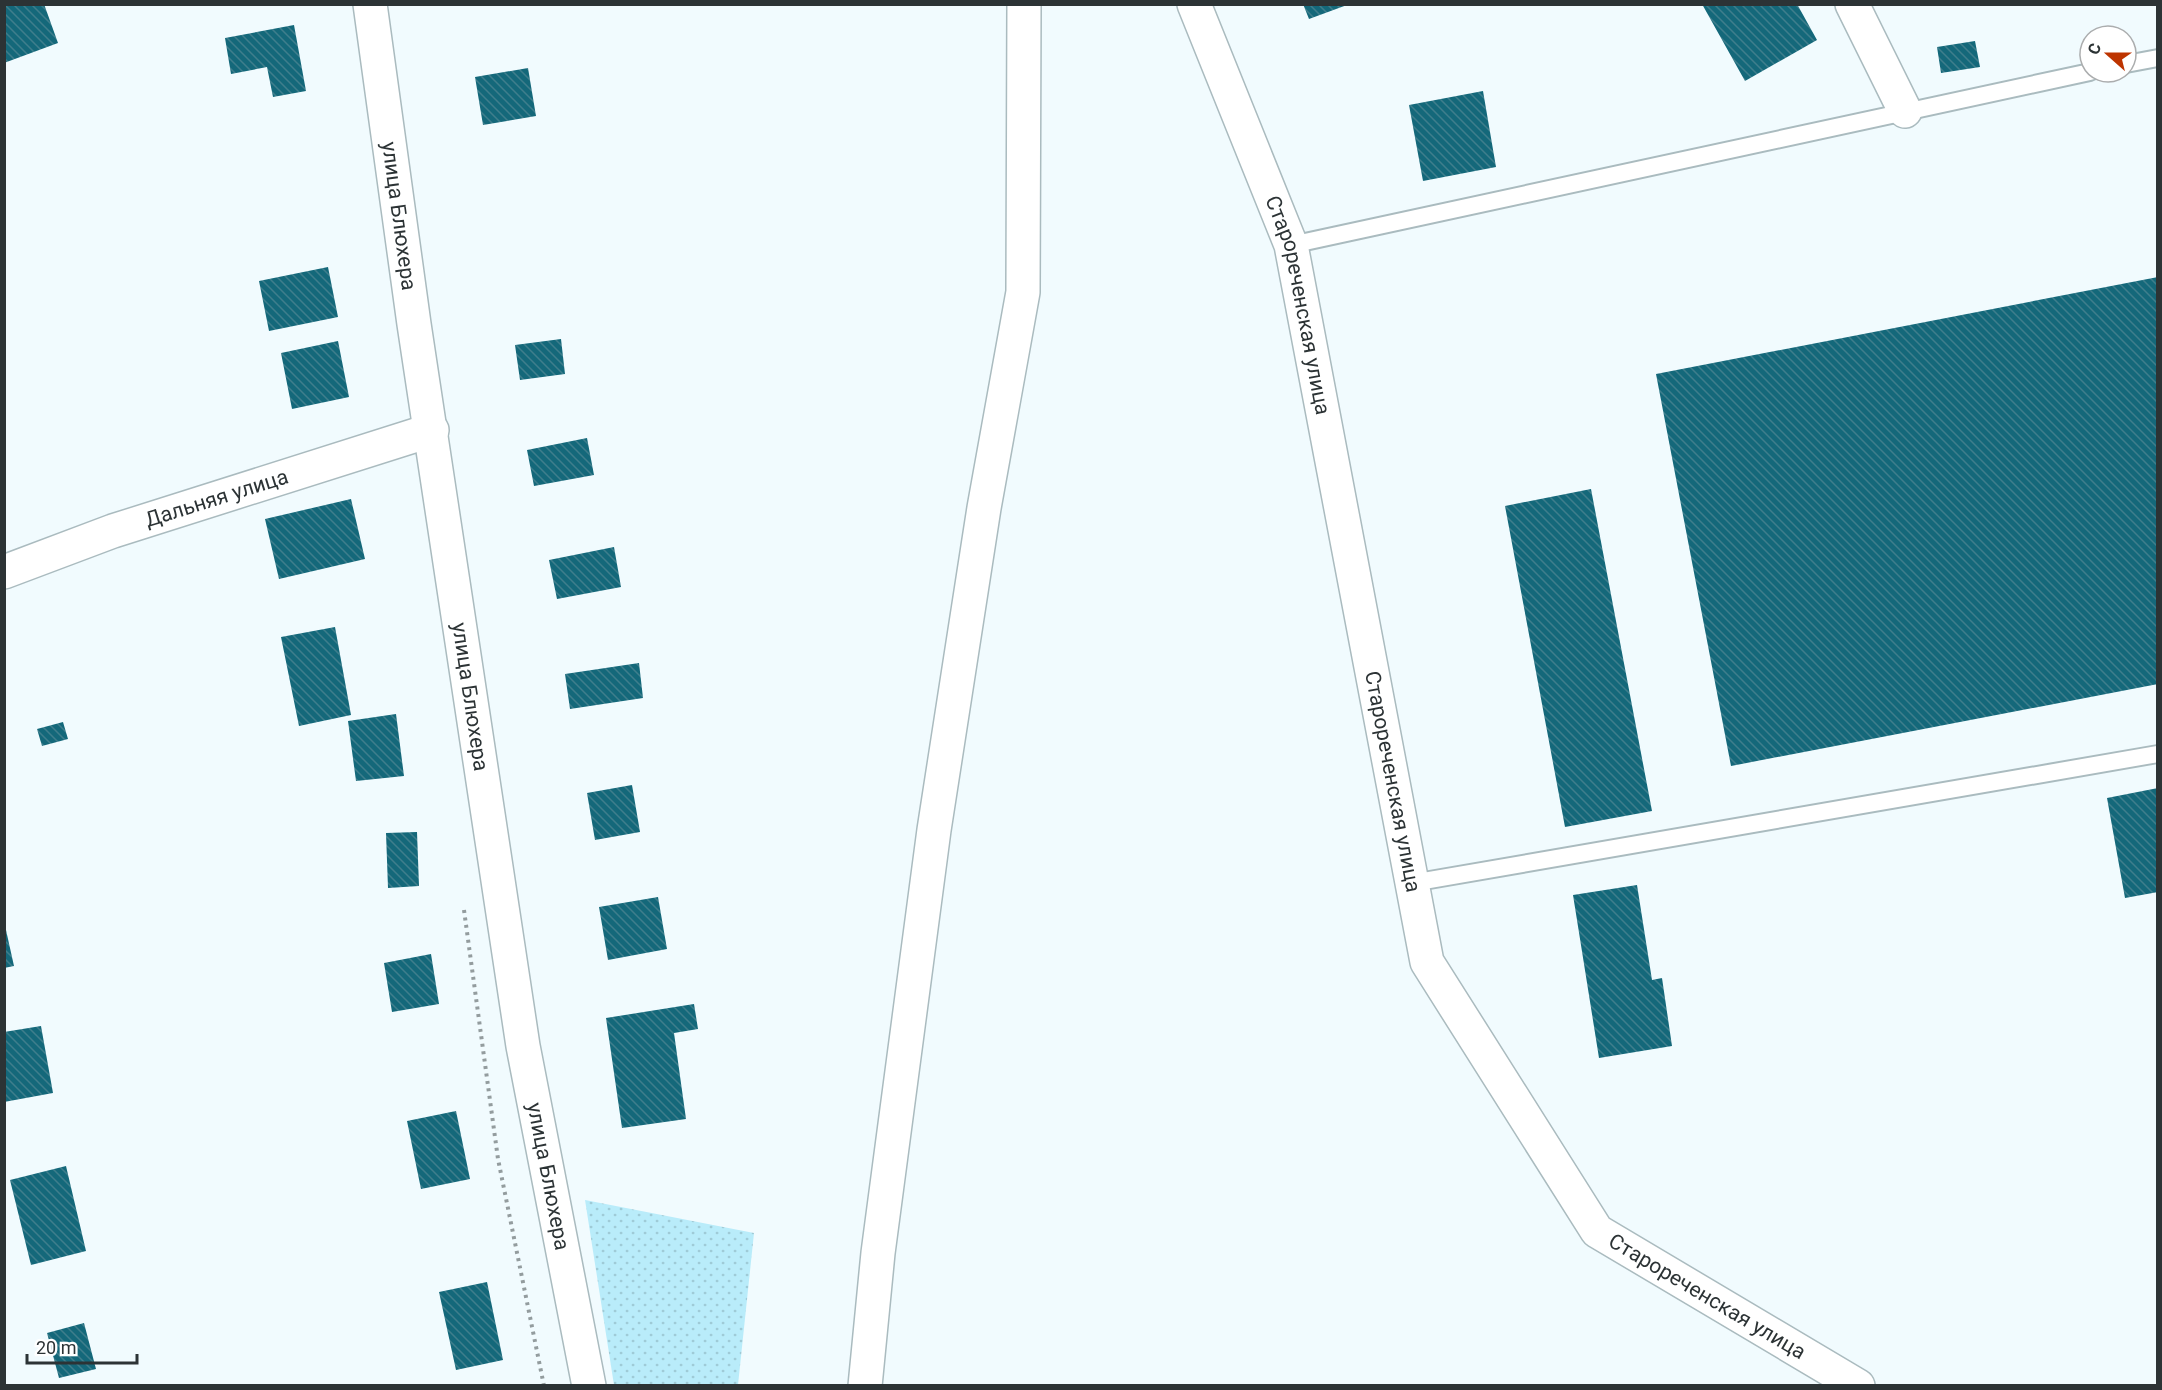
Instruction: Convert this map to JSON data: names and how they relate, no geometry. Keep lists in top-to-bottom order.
{
  "streets": {
    "street": ["улица Блюхера", "Старореченская улица", "Дальняя улица"]
  },
  "crossings": [
    ["улица Блюхера", "Дальняя улица"]
  ],
  "scale_bar": "20 m",
  "north": "left"
}
